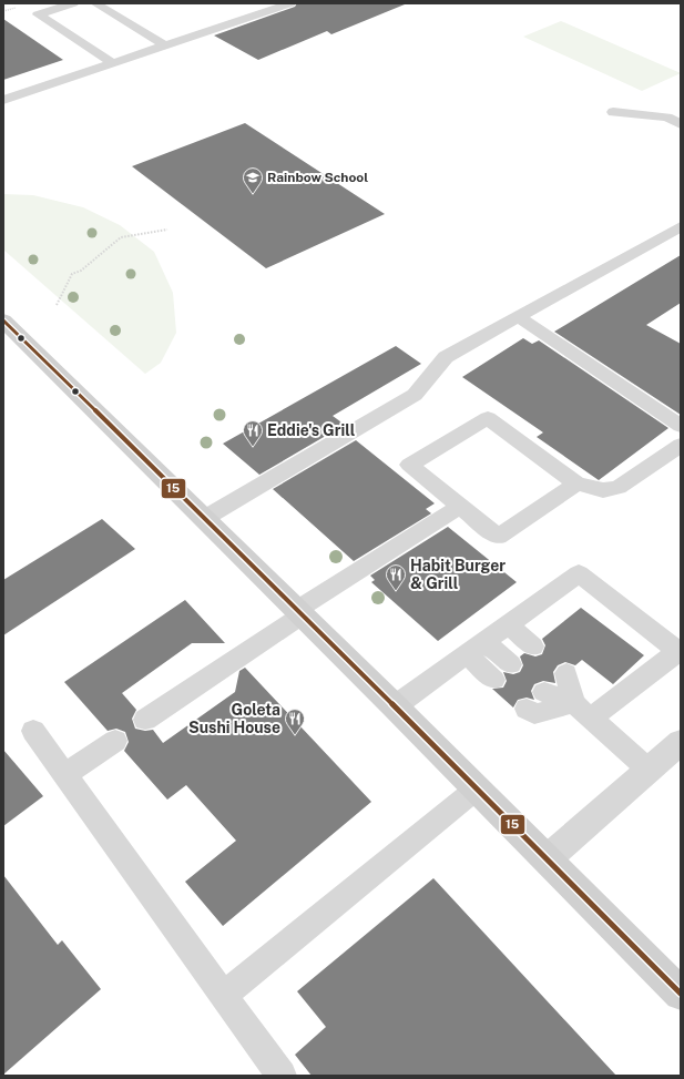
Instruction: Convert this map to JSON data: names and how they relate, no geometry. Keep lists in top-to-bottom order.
{
  "places": {
    "school or university": ["Rainbow School"],
    "restaurant": ["Eddie's Grill", "Habit Burger & Grill", "Goleta Sushi House"]
  },
  "lines": ["transit line 15"]
}
